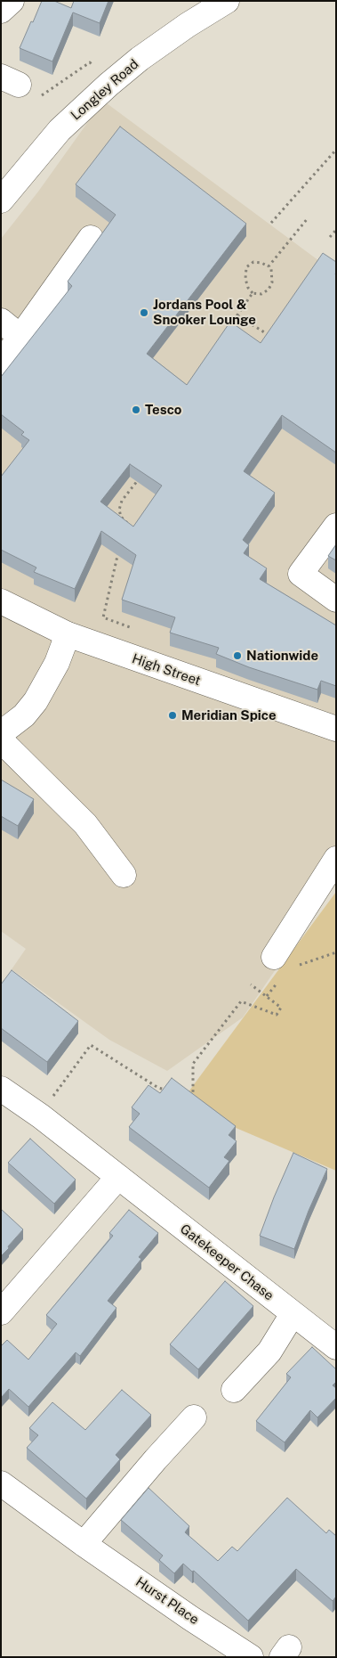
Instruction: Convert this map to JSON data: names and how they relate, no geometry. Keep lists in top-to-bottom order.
{
  "streets": {
    "street": [
      "Longley Road",
      "High Street",
      "Gatekeeper Chase",
      "Hurst Place"
    ]
  },
  "places": [
    "Jordans Pool & Snooker Lounge",
    "Tesco",
    "Nationwide",
    "Meridian Spice"
  ]
}
